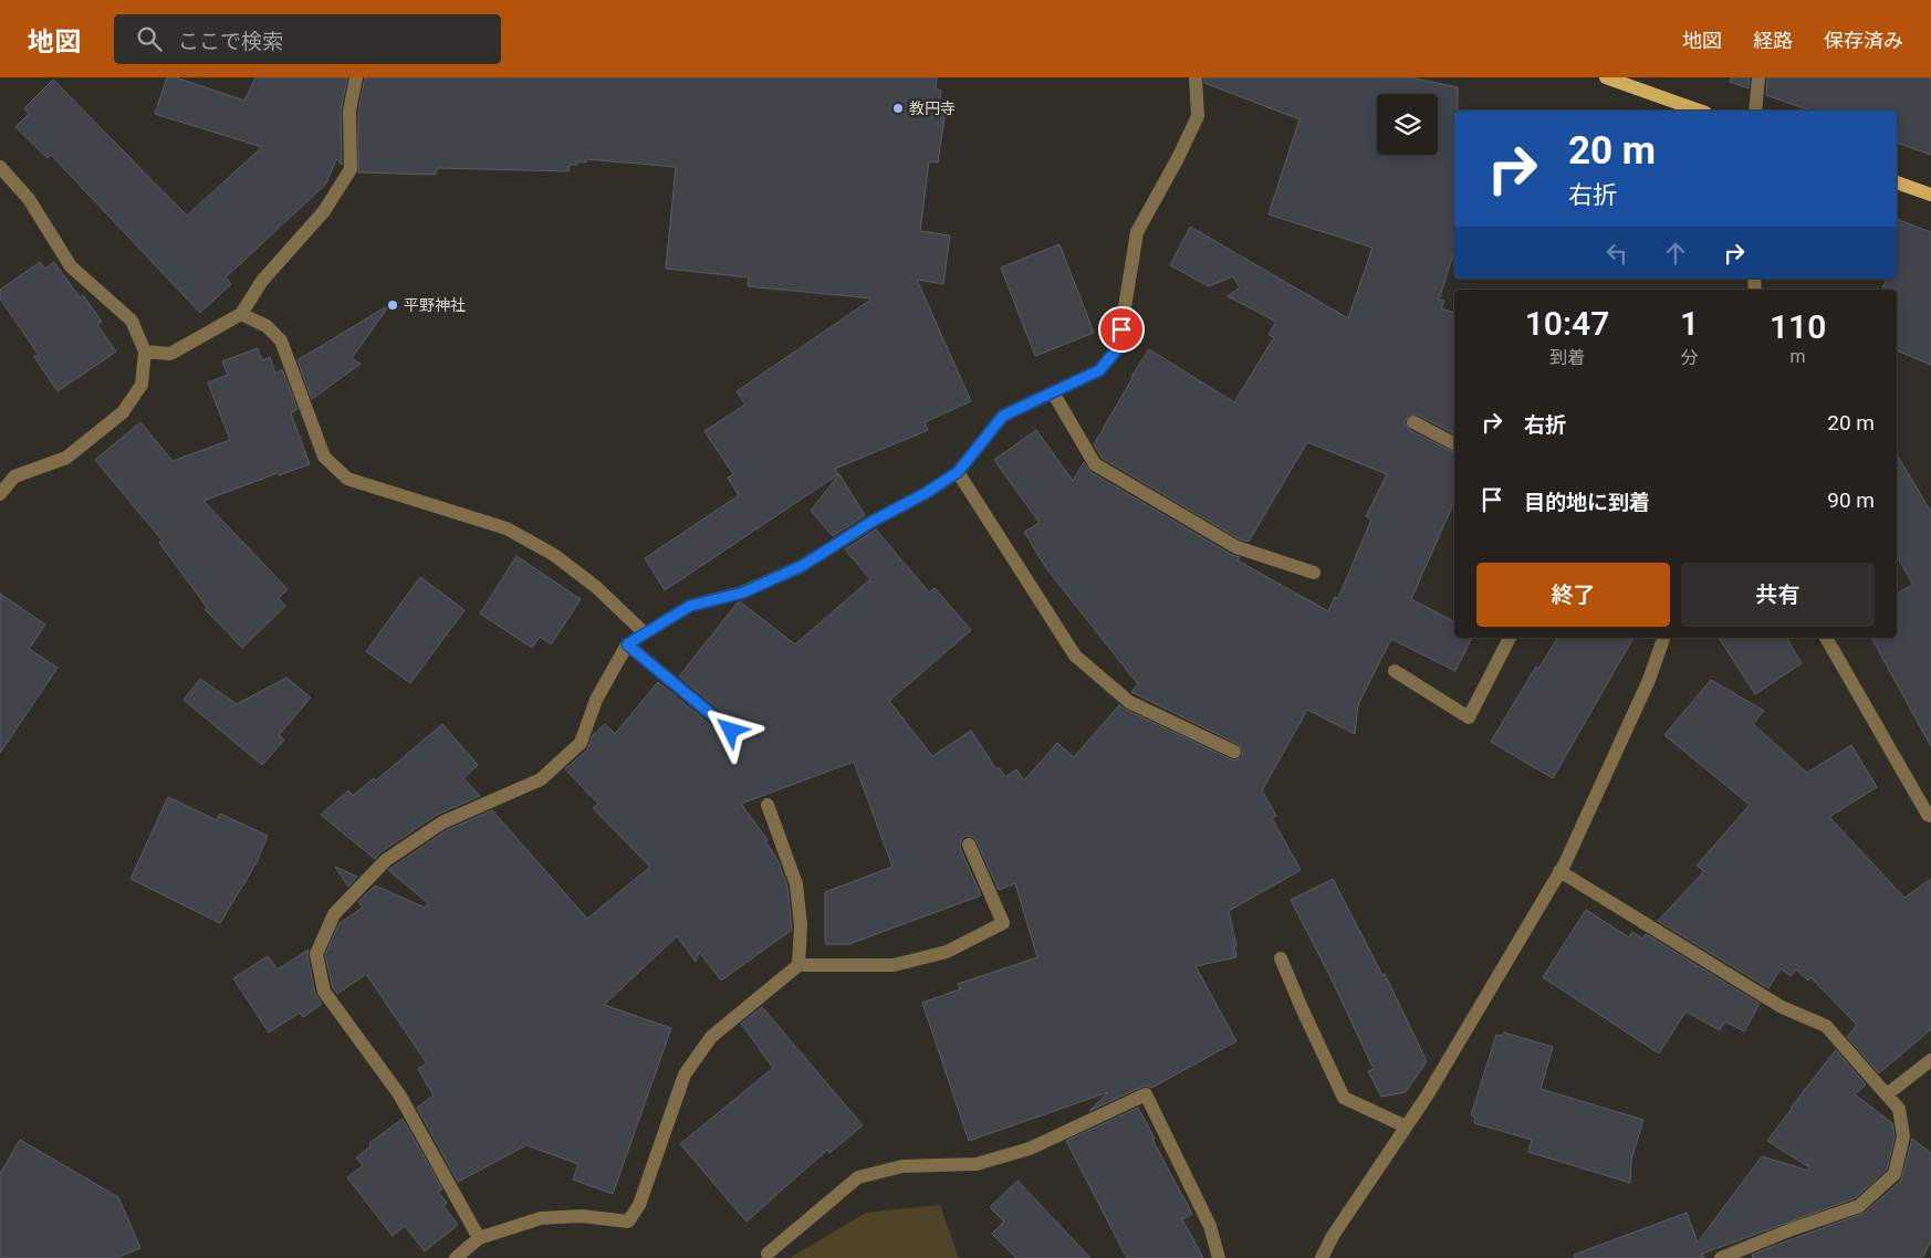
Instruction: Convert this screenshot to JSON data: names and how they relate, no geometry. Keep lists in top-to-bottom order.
{
  "places": ["教円寺", "平野神社"],
  "page": {
    "header": "地図",
    "search": "ここで検索",
    "nav": ["地図", "経路", "保存済み"],
    "turn": ["20 m", "右折"],
    "eta": [
      "10:47",
      "到着",
      "1",
      "分",
      "110",
      "m"
    ],
    "list": [
      {
        "name": "右折",
        "value": "20 m"
      },
      {
        "name": "目的地に到着",
        "value": "90 m"
      }
    ],
    "buttons": ["終了", "共有"]
  }
}
